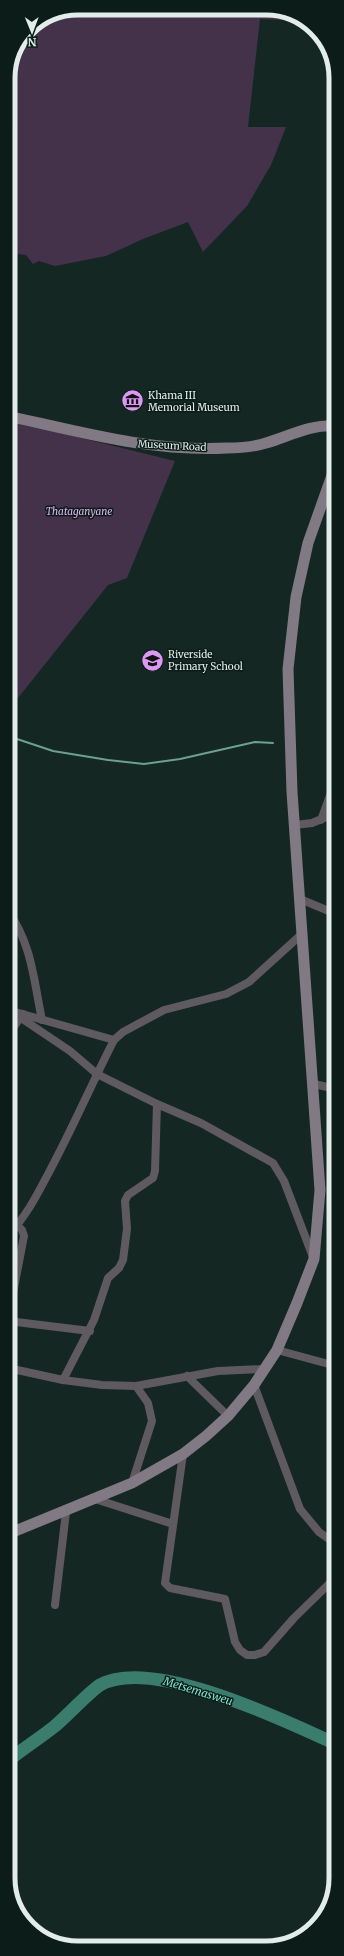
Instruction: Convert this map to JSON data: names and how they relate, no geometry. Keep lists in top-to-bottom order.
{
  "streets": {
    "street": ["Museum Road"]
  },
  "water": ["Metsemasweu"],
  "parks": ["Thataganyane"],
  "places": {
    "museum": ["Khama III Memorial Museum"],
    "school or university": ["Riverside Primary School"]
  },
  "north": "bottom"
}
